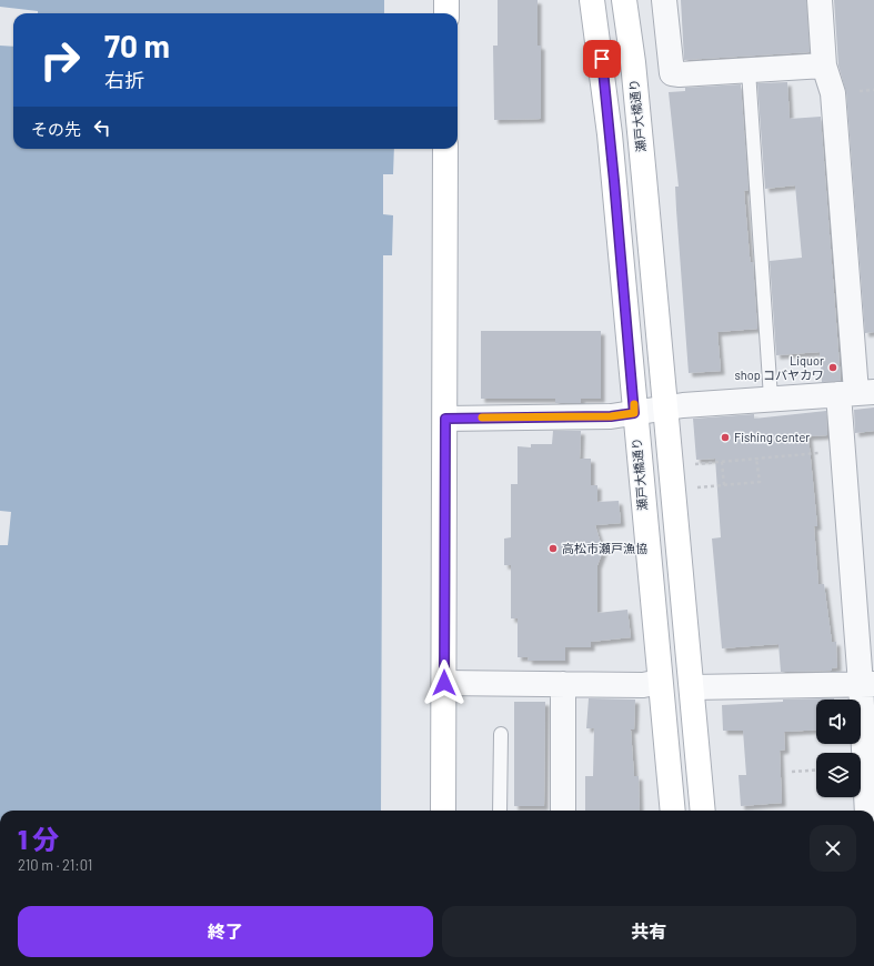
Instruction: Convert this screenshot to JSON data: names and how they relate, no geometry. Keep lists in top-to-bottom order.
{
  "streets": {
    "street": ["瀬戸大橋通り"]
  },
  "places": ["Liquor shop コバヤカワ", "Fishing center", "高松市瀬戸漁協"],
  "page": {
    "turn": ["70 m", "右折"],
    "then": "その先",
    "heading": ["1 分", "210 m · 21:01"],
    "buttons": ["終了", "共有"]
  }
}
